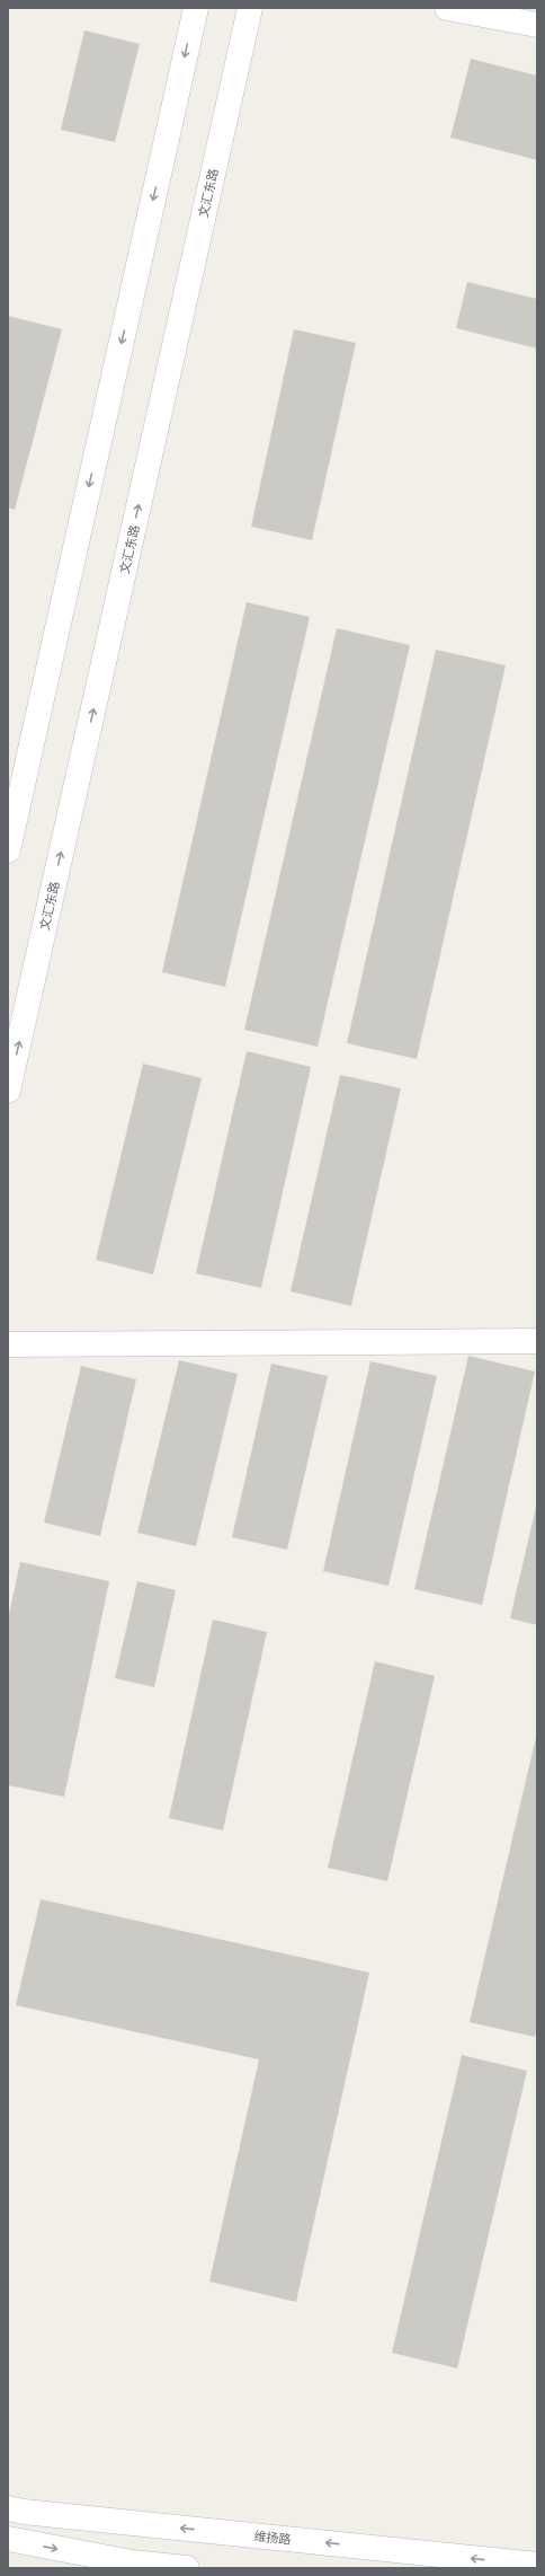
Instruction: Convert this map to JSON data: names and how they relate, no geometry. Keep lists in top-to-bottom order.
{
  "streets": {
    "main road": ["文汇东路", "维扬路"]
  }
}
